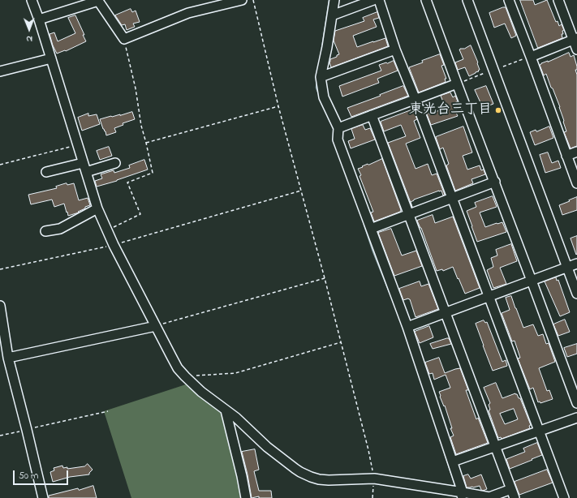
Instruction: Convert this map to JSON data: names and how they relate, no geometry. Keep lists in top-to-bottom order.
{
  "places": ["東光台三丁目"],
  "scale_bar": "50 m",
  "north": "bottom"
}
